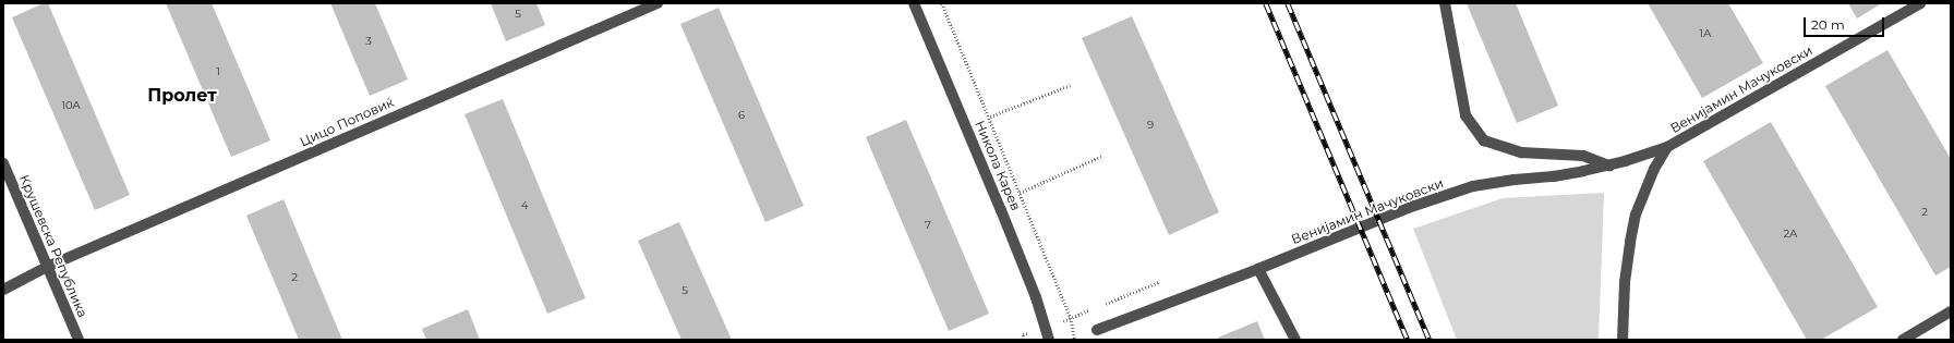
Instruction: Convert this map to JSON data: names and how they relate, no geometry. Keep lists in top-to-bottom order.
{
  "streets": {
    "street": [
      "Венијамин Мачуковски",
      "Цицо Поповиќ",
      "Никола Карев",
      "Крушевска Република"
    ]
  },
  "crossings": [
    ["Цицо Поповиќ", "Крушевска Република"]
  ],
  "districts": ["Пролет"],
  "house_numbers": [
    "5",
    "1А",
    "3",
    "1",
    "10A",
    "6",
    "9",
    "4",
    "2",
    "7",
    "2А",
    "2",
    "5"
  ],
  "scale_bar": "20 m"
}
